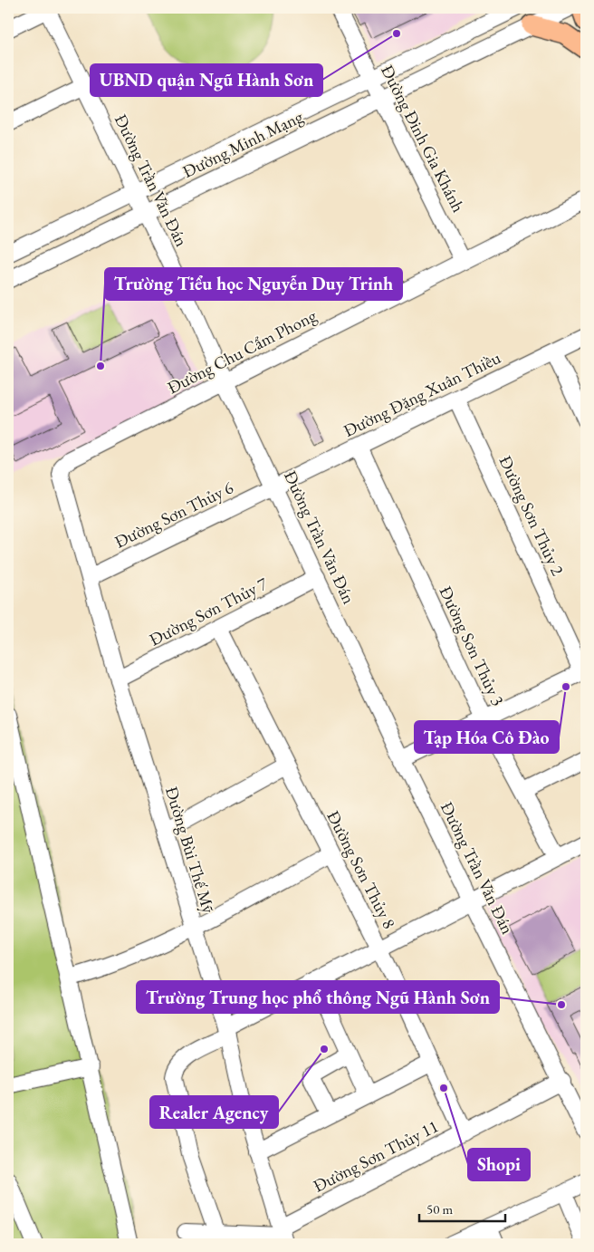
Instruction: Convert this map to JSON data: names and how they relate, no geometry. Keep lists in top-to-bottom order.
{
  "streets": {
    "street": [
      "Đường Đinh Gia Khánh",
      "Đường Minh Mạng",
      "Đường Trần Văn Đán",
      "Đường Chu Cẩm Phong",
      "Đường Đặng Xuân Thiều",
      "Đường Sơn Thủy 6",
      "Đường Sơn Thủy 2",
      "Đường Sơn Thủy 7",
      "Đường Sơn Thủy 3",
      "Đường Bùi Thế Mỹ",
      "Đường Sơn Thủy 8",
      "Đường Sơn Thủy 11"
    ]
  },
  "crossings": [
    ["Đường Đinh Gia Khánh", "Đường Minh Mạng"],
    ["Đường Đinh Gia Khánh", "Đường Chu Cẩm Phong"],
    ["Đường Minh Mạng", "Đường Trần Văn Đán"],
    ["Đường Trần Văn Đán", "Đường Chu Cẩm Phong"],
    ["Đường Trần Văn Đán", "Đường Đặng Xuân Thiều"],
    ["Đường Trần Văn Đán", "Đường Sơn Thủy 6"],
    ["Đường Trần Văn Đán", "Đường Sơn Thủy 7"],
    ["Đường Trần Văn Đán", "Đường Sơn Thủy 11"],
    ["Đường Chu Cẩm Phong", "Đường Bùi Thế Mỹ"],
    ["Đường Đặng Xuân Thiều", "Đường Sơn Thủy 6"],
    ["Đường Đặng Xuân Thiều", "Đường Sơn Thủy 2"],
    ["Đường Đặng Xuân Thiều", "Đường Sơn Thủy 3"],
    ["Đường Sơn Thủy 6", "Đường Bùi Thế Mỹ"],
    ["Đường Sơn Thủy 7", "Đường Bùi Thế Mỹ"],
    ["Đường Sơn Thủy 7", "Đường Sơn Thủy 8"],
    ["Đường Bùi Thế Mỹ", "Đường Sơn Thủy 11"],
    ["Đường Sơn Thủy 8", "Đường Sơn Thủy 11"]
  ],
  "places": [
    "UBND quận Ngũ Hành Sơn",
    "Trường Tiểu học Nguyễn Duy Trinh",
    "Tạp Hóa Cô Đào",
    "Trường Trung học phổ thông Ngũ Hành Sơn",
    "Realer Agency",
    "Shopi"
  ],
  "scale_bar": "50 m"
}
